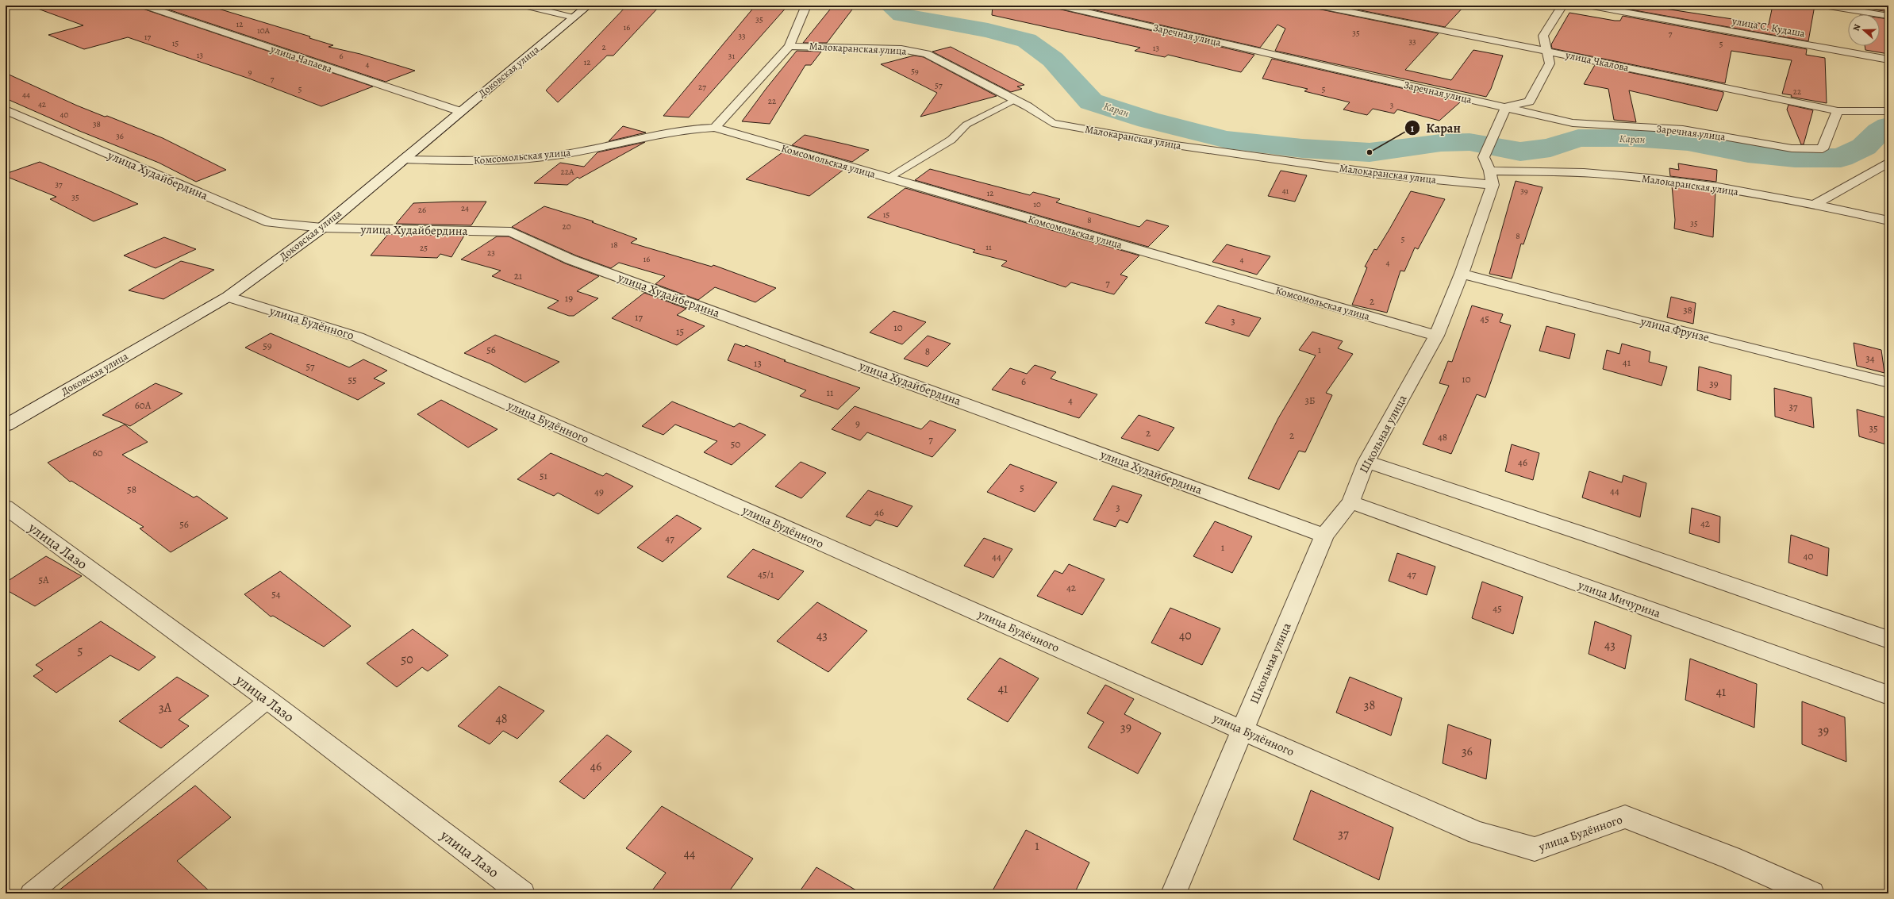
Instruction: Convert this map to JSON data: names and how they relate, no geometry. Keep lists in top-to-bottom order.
{
  "streets": {
    "street": [
      "улица С. Кудаша",
      "Заречная улица",
      "Малокаранская улица",
      "улица Чапаева",
      "улица Чкалова",
      "Доковская улица",
      "Комсомольская улица",
      "улица Худайбердина",
      "улица Будённого",
      "улица Фрунзе",
      "Школьная улица",
      "улица Лазо",
      "улица Мичурина"
    ]
  },
  "crossings": [
    ["Заречная улица", "улица Чкалова"],
    ["Заречная улица", "Школьная улица"],
    ["Малокаранская улица", "Школьная улица"],
    ["улица Чапаева", "Доковская улица"],
    ["Доковская улица", "Комсомольская улица"],
    ["Доковская улица", "улица Худайбердина"],
    ["Доковская улица", "улица Будённого"],
    ["Комсомольская улица", "Школьная улица"],
    ["улица Худайбердина", "Школьная улица"],
    ["улица Будённого", "Школьная улица"],
    ["улица Фрунзе", "Школьная улица"],
    ["Школьная улица", "улица Мичурина"]
  ],
  "water": ["Каран"],
  "places": ["Каран"],
  "house_numbers": [
    "35",
    "12",
    "16",
    "10А",
    "35",
    "7",
    "33",
    "17",
    "33",
    "15",
    "5",
    "2",
    "13",
    "13",
    "6",
    "31",
    "12",
    "4",
    "59",
    "9",
    "7",
    "57",
    "27",
    "5",
    "5",
    "22",
    "44",
    "22",
    "42",
    "3",
    "40",
    "38",
    "36",
    "22А",
    "37",
    "41",
    "39",
    "12",
    "35",
    "10",
    "24",
    "26",
    "15",
    "8",
    "35",
    "20",
    "8",
    "5",
    "18",
    "11",
    "25",
    "23",
    "16",
    "4",
    "4",
    "21",
    "7",
    "19",
    "2",
    "38",
    "17",
    "45",
    "3",
    "10",
    "15",
    "59",
    "56",
    "1",
    "8",
    "34",
    "41",
    "13",
    "57",
    "10",
    "55",
    "6",
    "39",
    "11",
    "4",
    "3Б",
    "60А",
    "37",
    "9",
    "35",
    "2",
    "2",
    "48",
    "7",
    "50",
    "60",
    "46",
    "51",
    "5",
    "58",
    "44",
    "49",
    "3",
    "46",
    "42",
    "56",
    "47",
    "1",
    "40",
    "44",
    "45/1",
    "47",
    "5А",
    "42",
    "54",
    "45",
    "43",
    "40",
    "43",
    "5",
    "50",
    "41",
    "41",
    "38",
    "3А",
    "48",
    "39",
    "39",
    "36",
    "46",
    "37",
    "1",
    "44"
  ],
  "north": "left"
}
